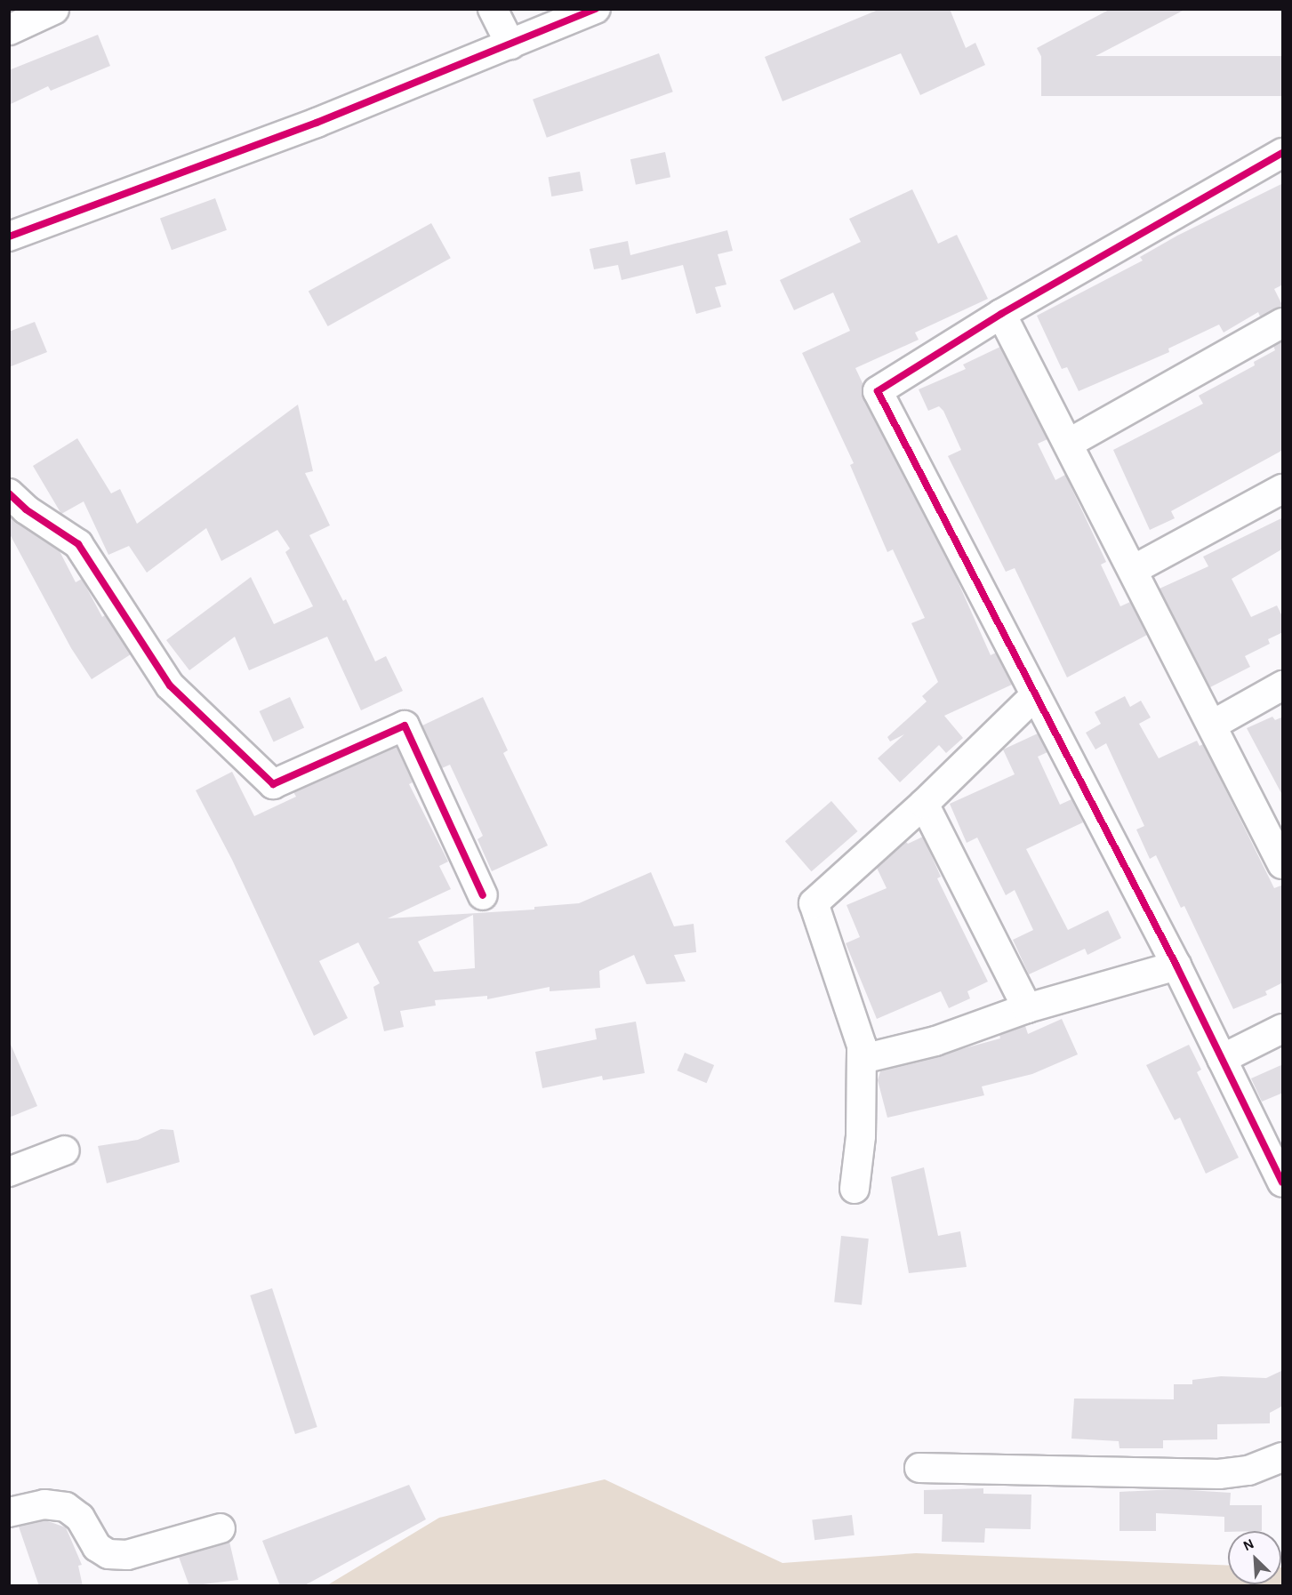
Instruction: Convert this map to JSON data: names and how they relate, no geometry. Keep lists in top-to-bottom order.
{
  "north": "top left"
}
